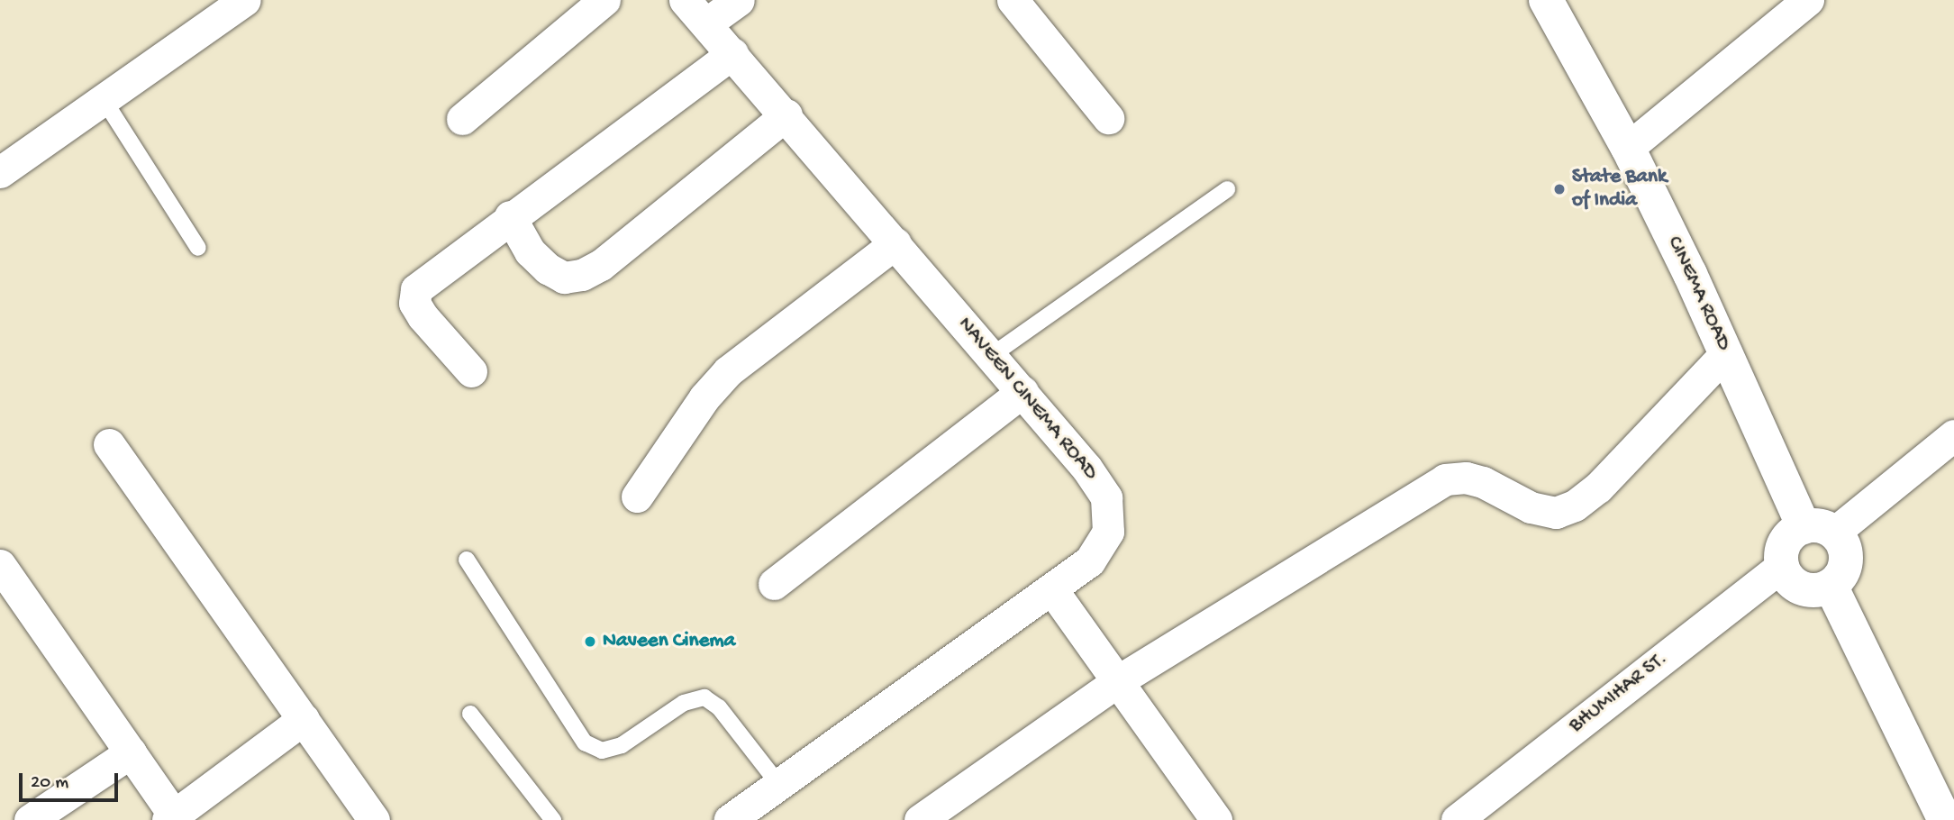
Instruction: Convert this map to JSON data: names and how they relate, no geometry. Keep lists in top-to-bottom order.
{
  "streets": {
    "street": ["CINEMA ROAD", "NAVEEN CINEMA ROAD", "BHUMIHAR ST."]
  },
  "crossings": [
    ["CINEMA ROAD", "BHUMIHAR ST."]
  ],
  "places": ["State Bank of India", "Naveen Cinema"],
  "scale_bar": "20 m"
}
